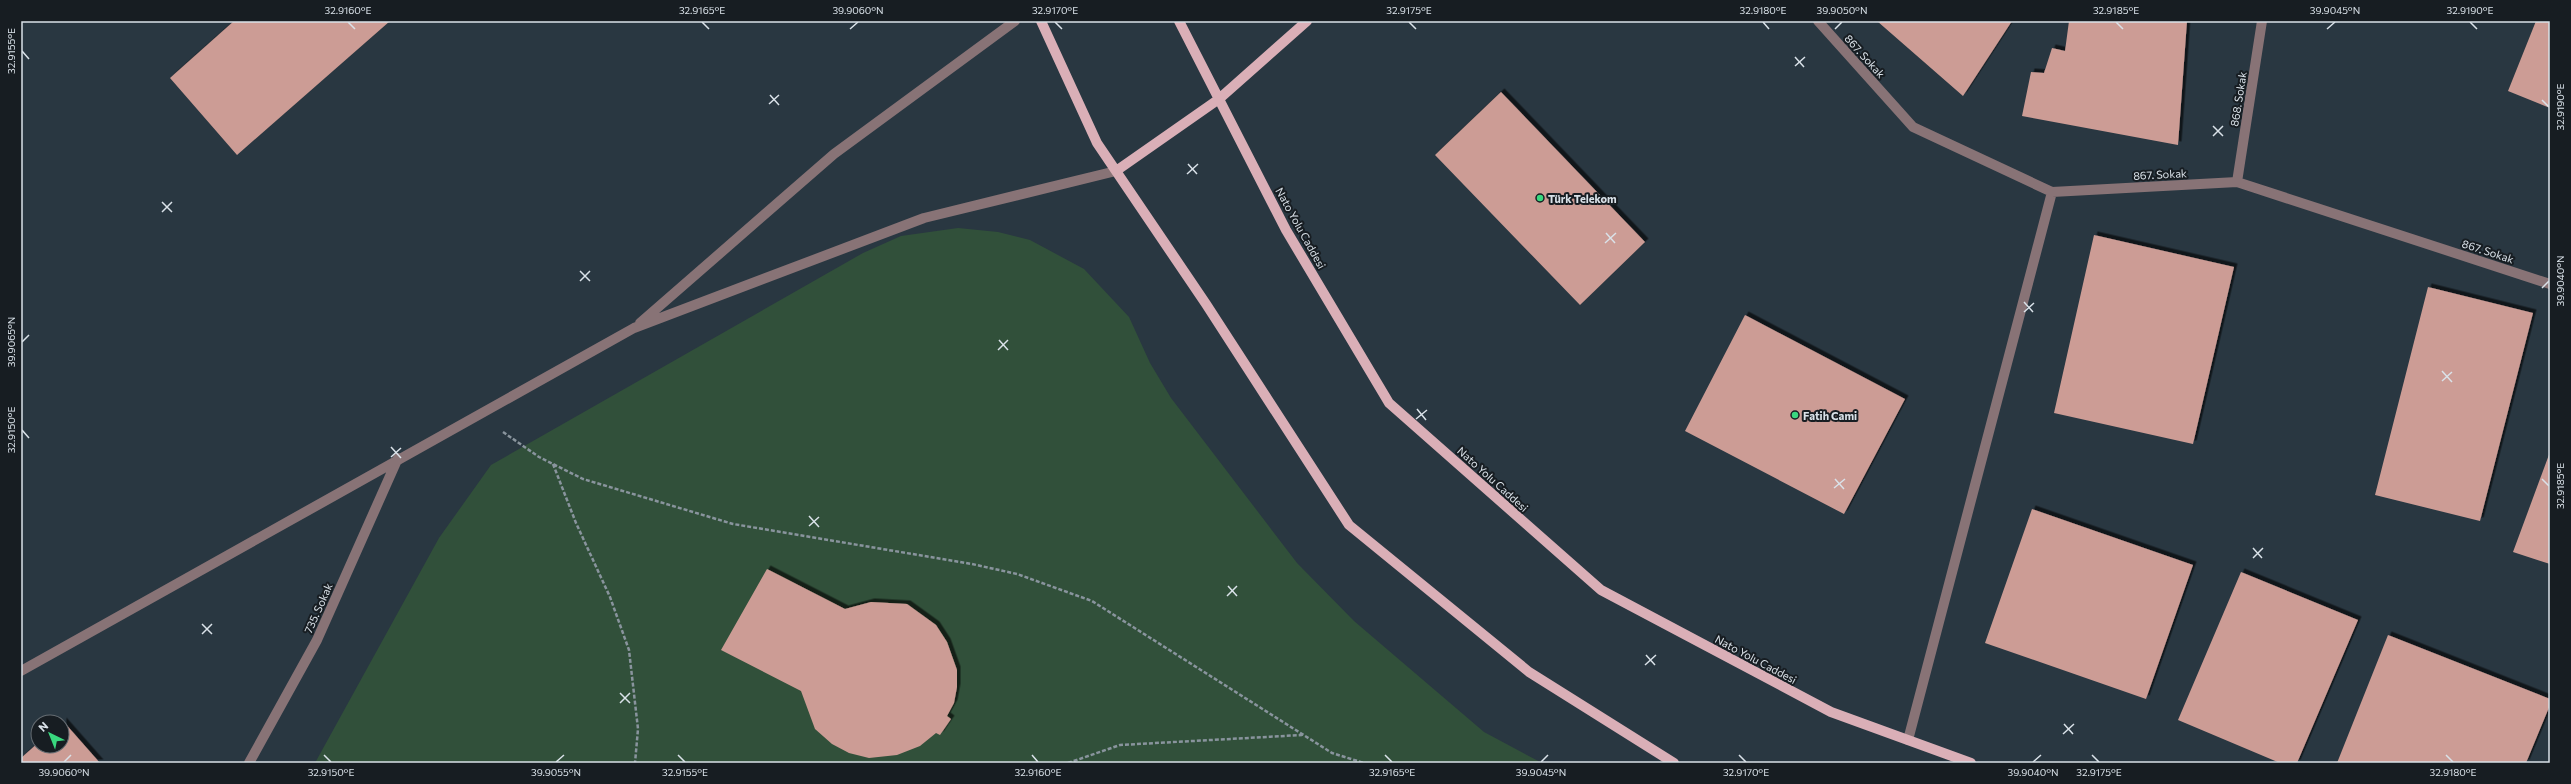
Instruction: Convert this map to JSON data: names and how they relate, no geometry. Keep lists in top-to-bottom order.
{
  "streets": {
    "main road": ["Nato Yolu Caddesi"],
    "street": ["867. Sokak", "868. Sokak", "735. Sokak"]
  },
  "crossings": [
    ["867. Sokak", "868. Sokak"]
  ],
  "places": ["Türk Telekom", "Fatih Cami"],
  "north": "top left",
  "coordinates": [
    "32.9160°E",
    "32.9165°E",
    "39.9060°N",
    "32.9170°E",
    "32.9175°E",
    "32.9180°E",
    "39.9050°N",
    "32.9185°E",
    "39.9045°N",
    "32.9190°E",
    "32.9155°E",
    "39.9040°N",
    "39.9065°N",
    "32.9150°E",
    "39.9055°N"
  ]
}
